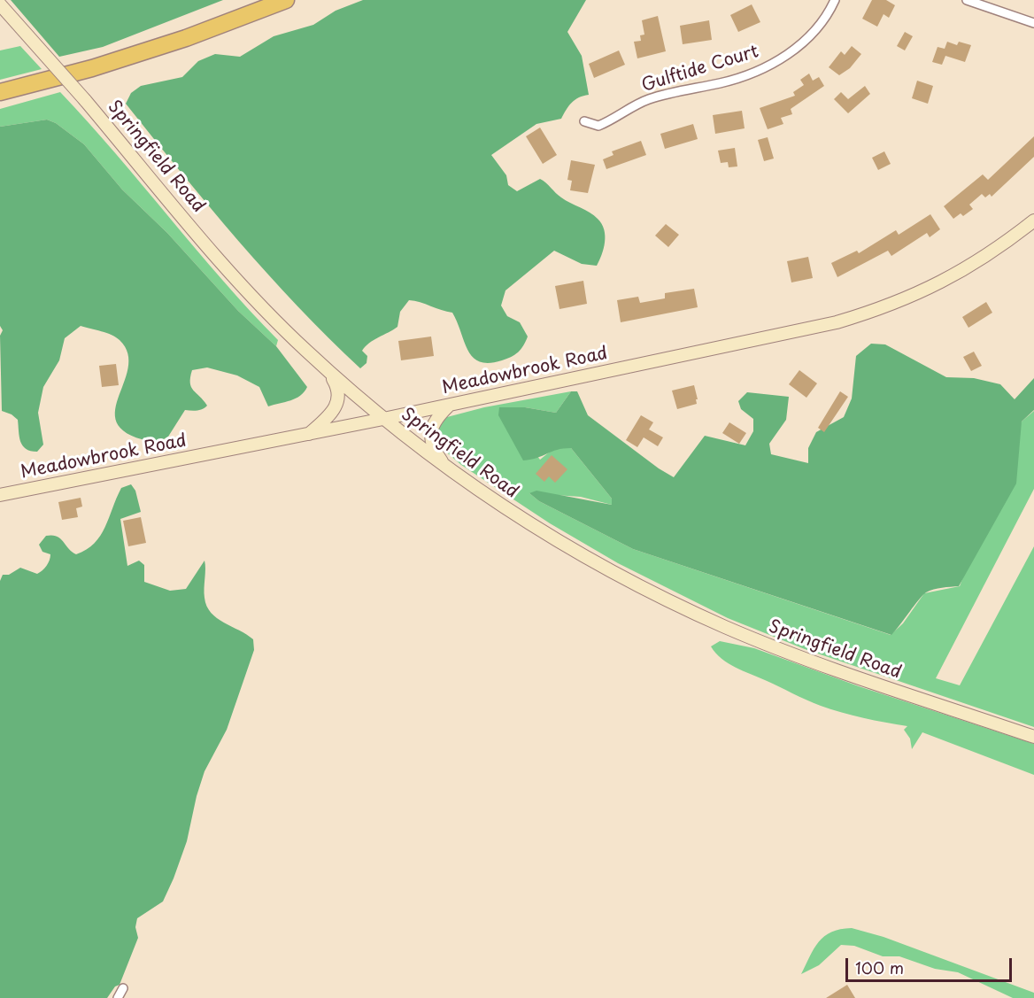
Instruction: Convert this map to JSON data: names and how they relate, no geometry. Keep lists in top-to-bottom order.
{
  "streets": {
    "main road": ["Springfield Road", "Meadowbrook Road"],
    "street": ["Gulftide Court"]
  },
  "crossings": [
    ["Springfield Road", "Meadowbrook Road"]
  ],
  "scale_bar": "100 m"
}
